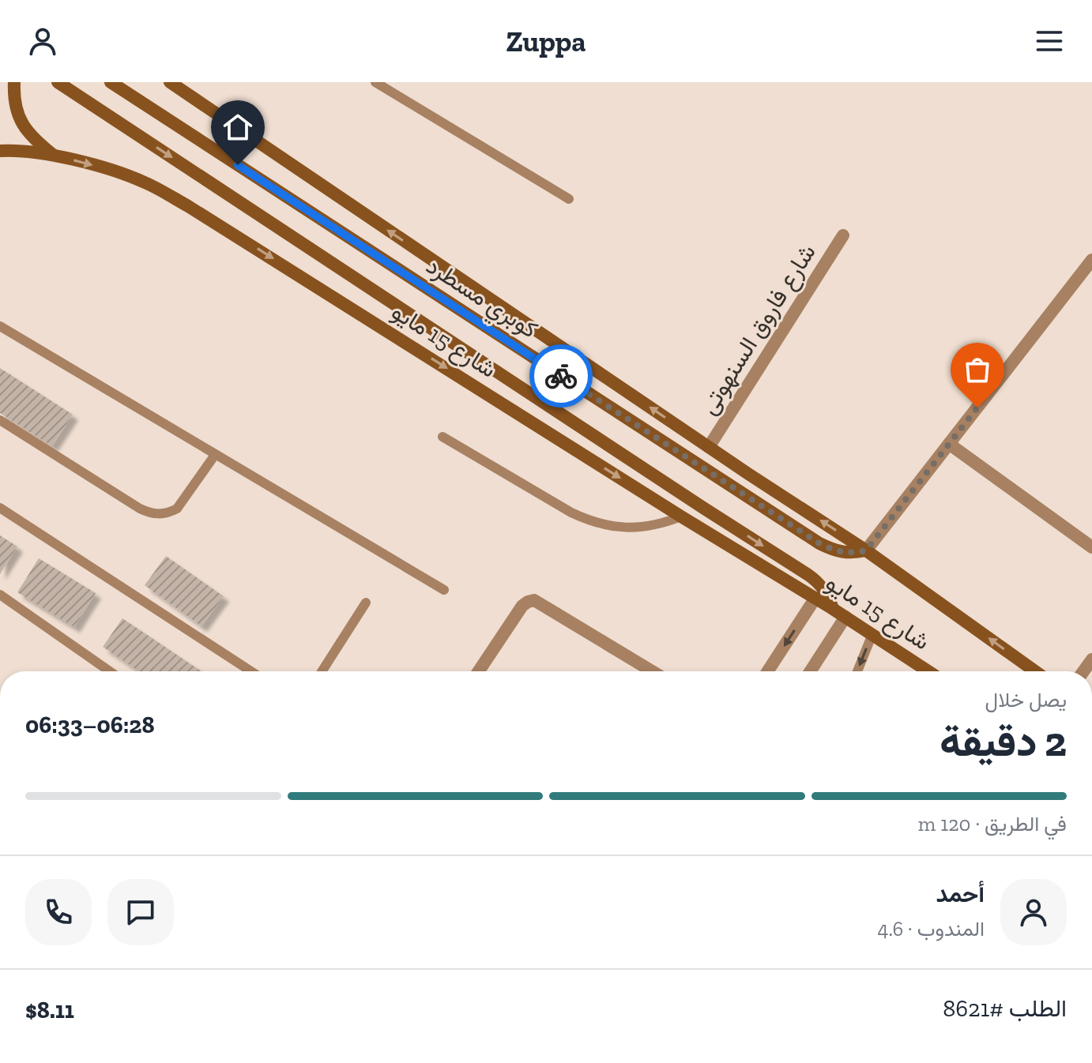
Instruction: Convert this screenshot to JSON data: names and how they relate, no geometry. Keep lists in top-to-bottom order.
{
  "streets": {
    "main road": ["كوبري مسطرد", "شارع 15 مايو"],
    "street": ["شارع فاروق السنهوتى"]
  },
  "crossings": [
    ["كوبري مسطرد", "شارع 15 مايو"],
    ["شارع فاروق السنهوتى", "شارع 15 مايو"]
  ],
  "page": {
    "header": "Zuppa",
    "heading": ["2 دقيقة", "يصل خلال", "06:28–06:33"],
    "panel": [
      "أحمد",
      "المندوب · 4.6",
      "الطلب #8621",
      "$8.11"
    ],
    "bar": "في الطريق · 120 m"
  }
}
